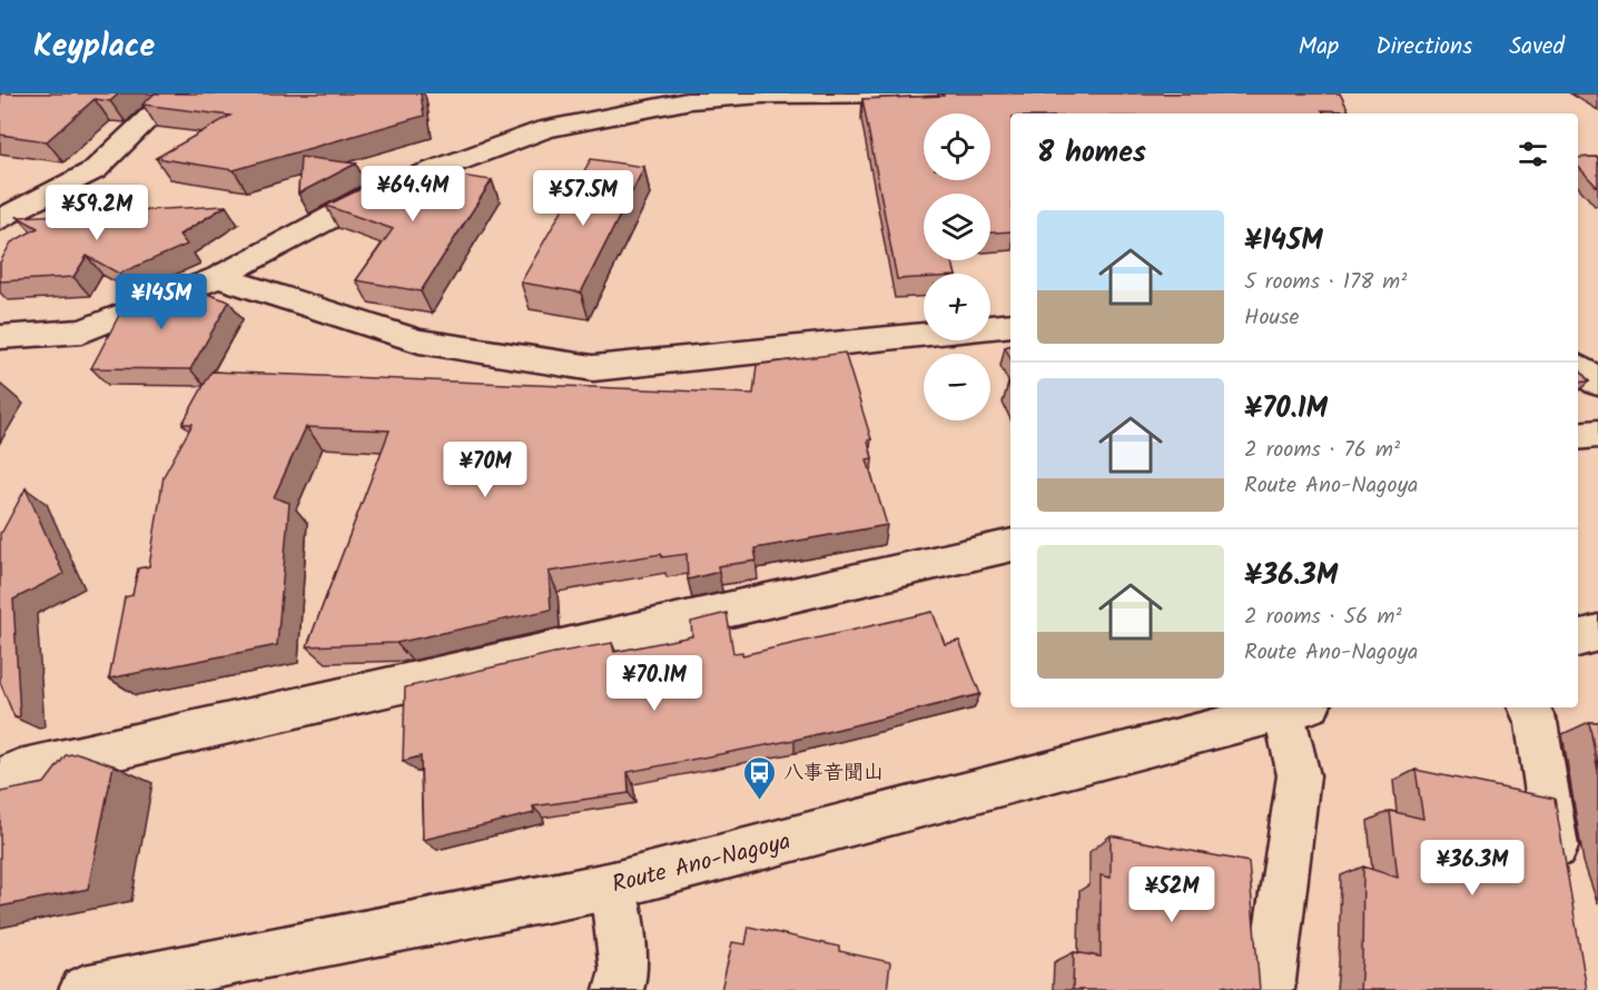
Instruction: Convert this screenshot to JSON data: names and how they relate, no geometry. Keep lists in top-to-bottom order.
{
  "streets": {
    "street": ["Route Ano-Nagoya"]
  },
  "places": {
    "bus stop": ["八事音聞山"]
  },
  "page": {
    "header": "Keyplace",
    "nav": ["Map", "Directions", "Saved"],
    "map_buttons": ["+", "−"],
    "heading": "8 homes",
    "price": [
      "¥64.4M",
      "¥57.5M",
      "¥59.2M",
      "¥145M",
      "¥70M",
      "¥70.1M",
      "¥36.3M",
      "¥52M"
    ],
    "list": [
      {
        "name": "¥145M",
        "note": "5 rooms · 178 m² · House"
      },
      {
        "name": "¥70.1M",
        "note": "2 rooms · 76 m² · Route Ano-Nagoya"
      },
      {
        "name": "¥36.3M",
        "note": "2 rooms · 56 m² · Route Ano-Nagoya"
      }
    ]
  }
}
